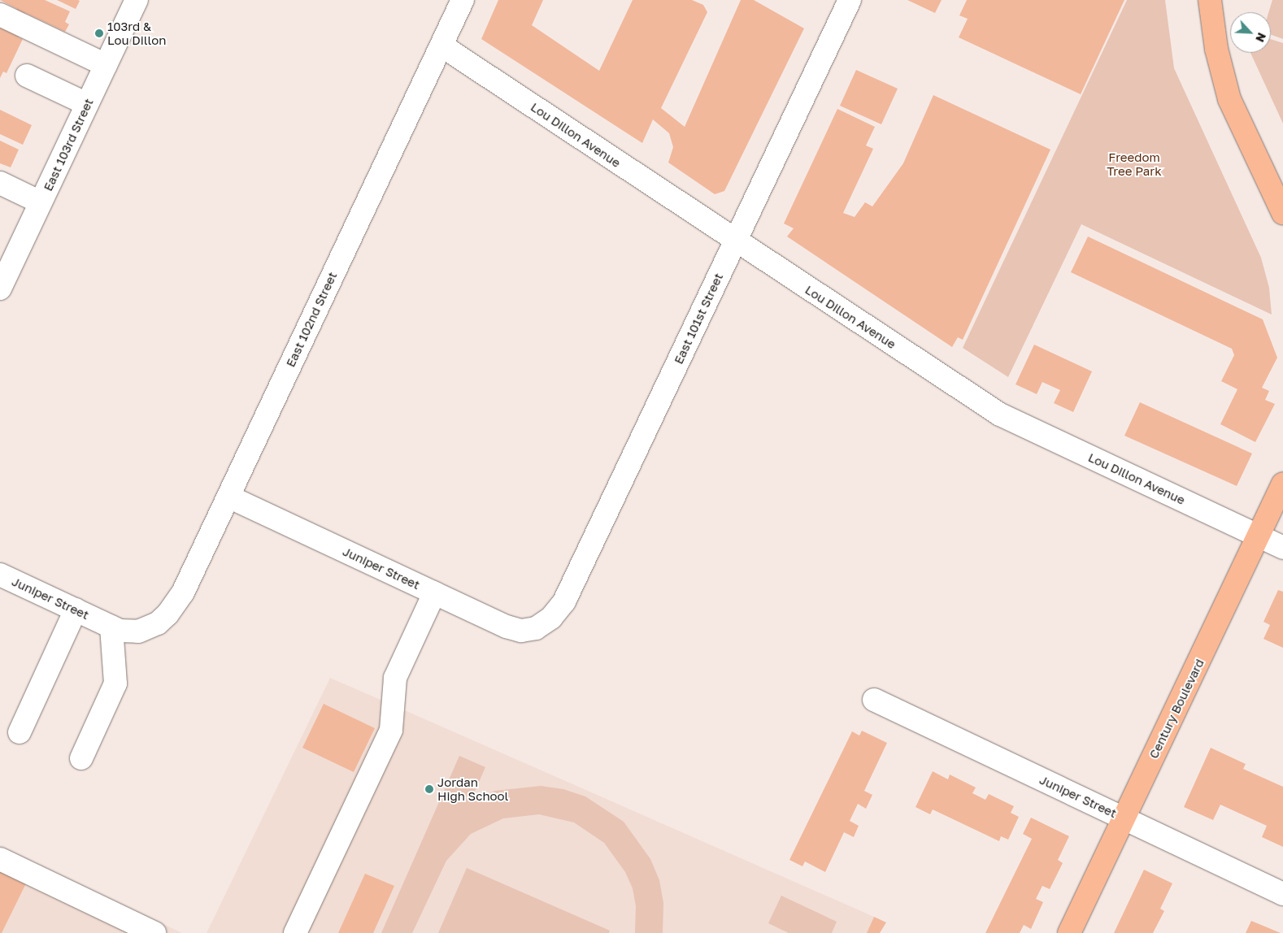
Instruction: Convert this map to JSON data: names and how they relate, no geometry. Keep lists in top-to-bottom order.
{
  "streets": {
    "main road": ["Century Boulevard"],
    "street": [
      "Lou Dillon Avenue",
      "East 103rd Street",
      "East 101st Street",
      "East 102nd Street",
      "Juniper Street"
    ]
  },
  "crossings": [
    ["Lou Dillon Avenue", "East 101st Street"],
    ["Lou Dillon Avenue", "East 102nd Street"],
    ["Lou Dillon Avenue", "Century Boulevard"],
    ["East 101st Street", "Juniper Street"],
    ["East 102nd Street", "Juniper Street"],
    ["Juniper Street", "Century Boulevard"]
  ],
  "parks": ["Freedom Tree Park"],
  "places": ["103rd & Lou Dillon", "Jordan High School"],
  "north": "bottom right"
}
